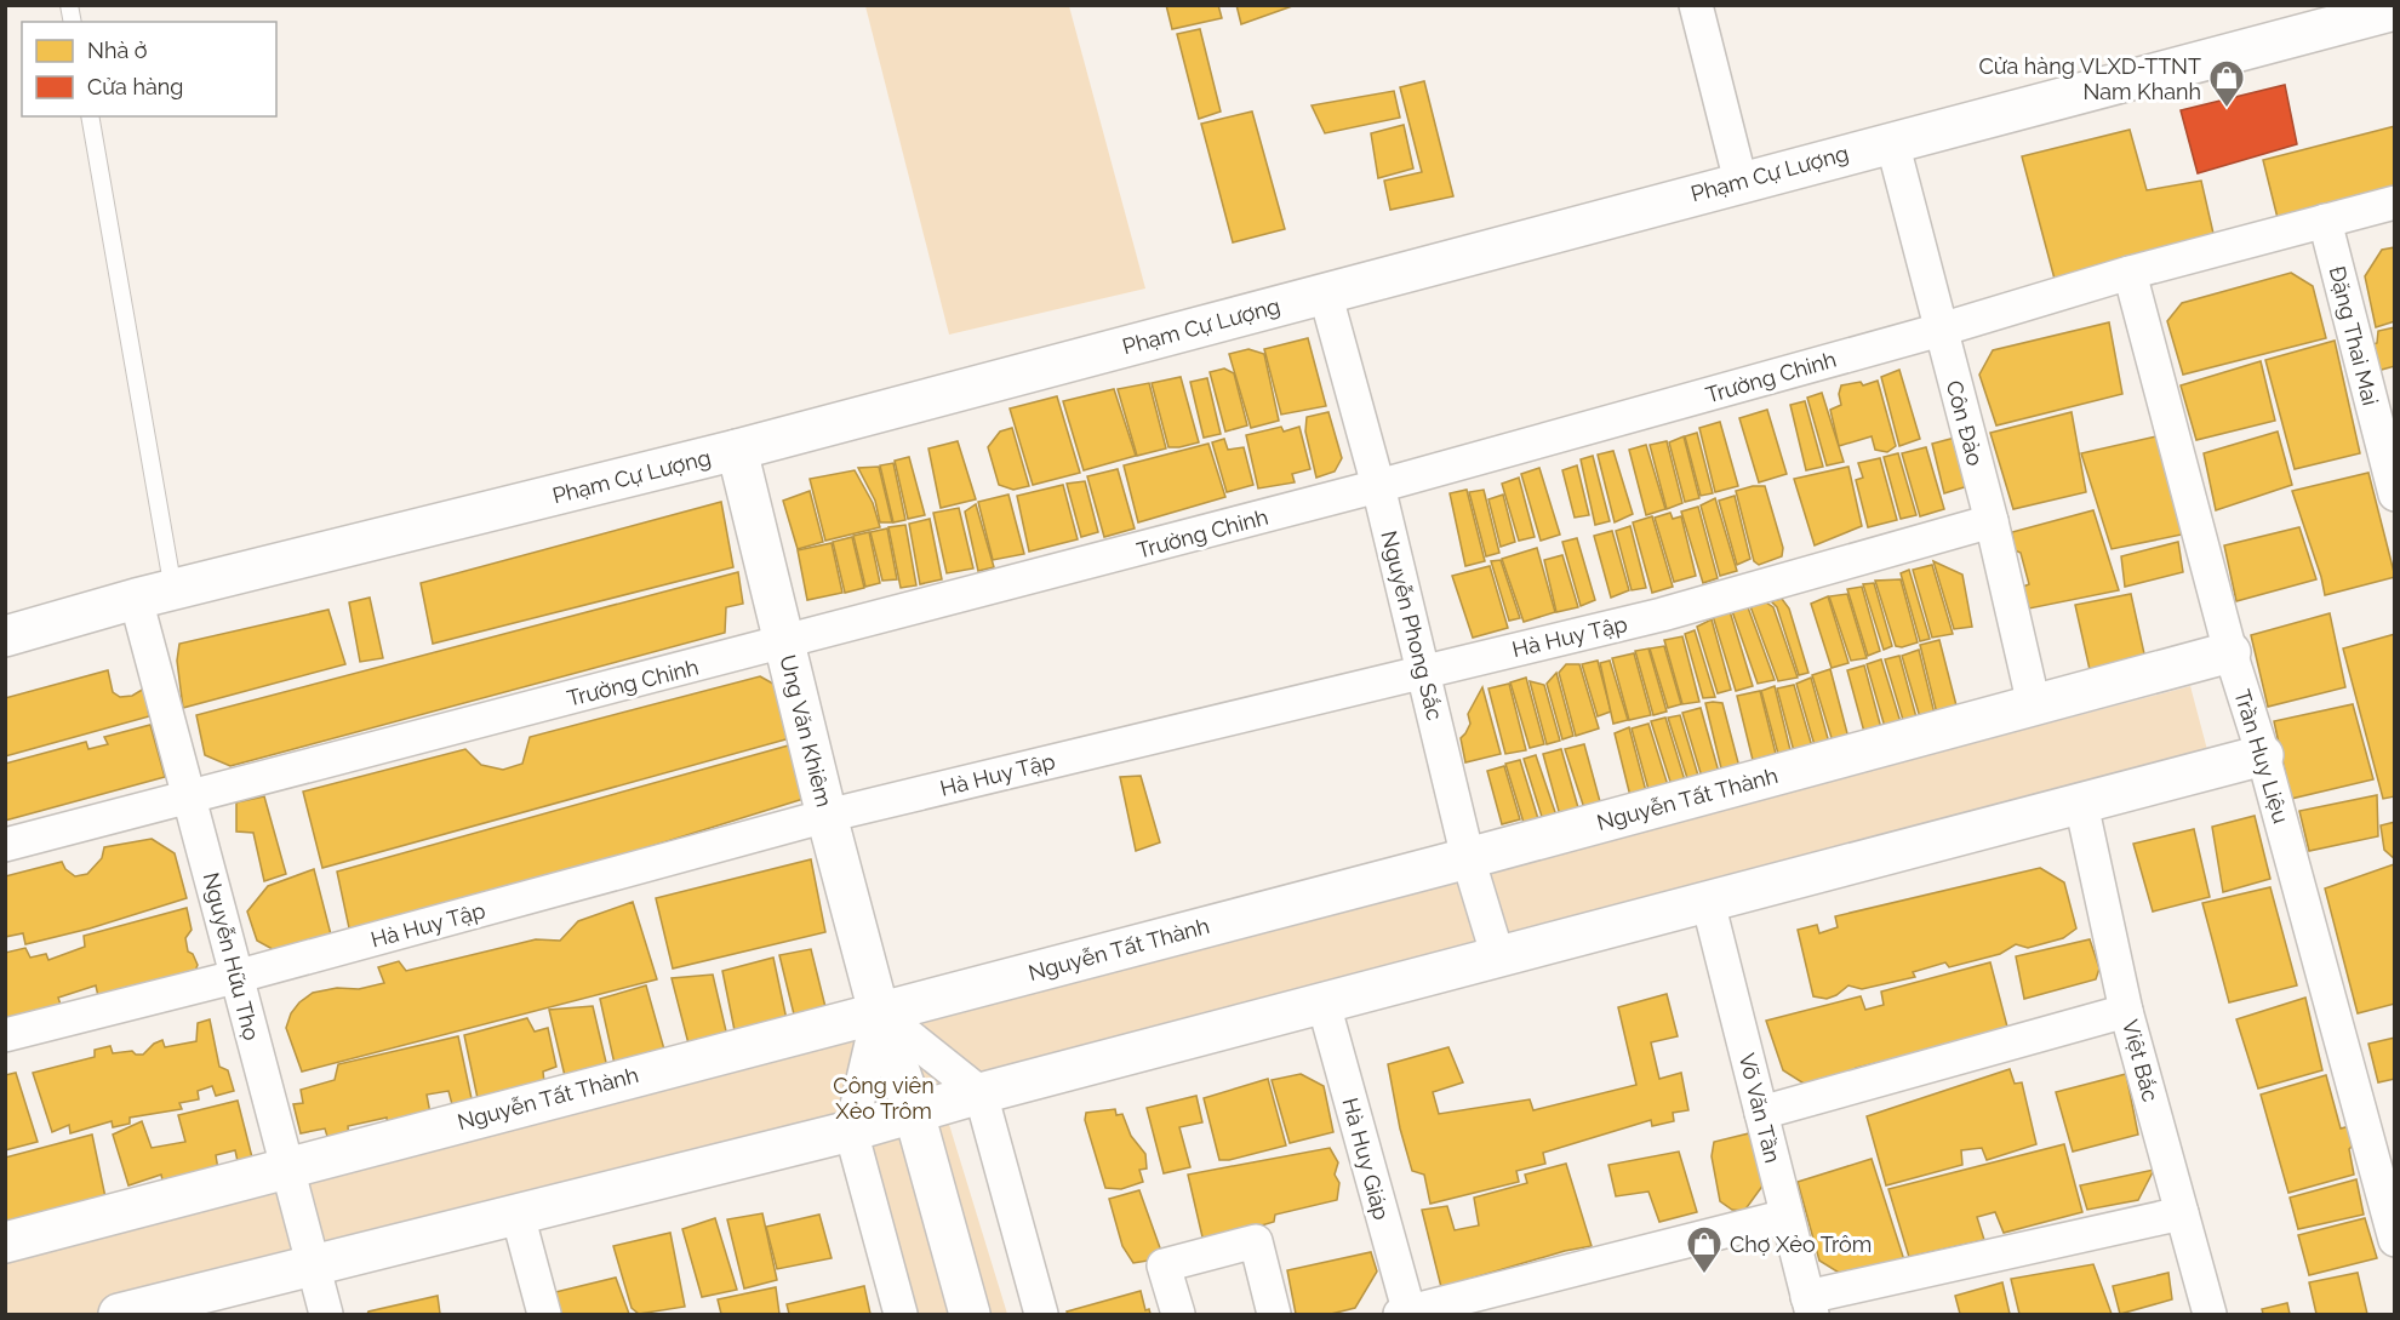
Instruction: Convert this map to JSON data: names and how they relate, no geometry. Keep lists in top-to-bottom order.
{
  "streets": {
    "street": [
      "Phạm Cự Lượng",
      "Đặng Thai Mai",
      "Trường Chinh",
      "Côn Đảo",
      "Nguyễn Phong Sắc",
      "Hà Huy Tập",
      "Ung Văn Khiêm",
      "Trần Huy Liệu",
      "Nguyễn Tất Thành",
      "Nguyễn Hữu Thọ",
      "Việt Bắc",
      "Võ Văn Tần",
      "Hà Huy Giáp"
    ]
  },
  "crossings": [
    ["Phạm Cự Lượng", "Côn Đảo"],
    ["Phạm Cự Lượng", "Nguyễn Phong Sắc"],
    ["Phạm Cự Lượng", "Ung Văn Khiêm"],
    ["Phạm Cự Lượng", "Nguyễn Hữu Thọ"],
    ["Đặng Thai Mai", "Trường Chinh"],
    ["Trường Chinh", "Côn Đảo"],
    ["Trường Chinh", "Nguyễn Phong Sắc"],
    ["Trường Chinh", "Ung Văn Khiêm"],
    ["Trường Chinh", "Trần Huy Liệu"],
    ["Trường Chinh", "Nguyễn Hữu Thọ"],
    ["Côn Đảo", "Hà Huy Tập"],
    ["Côn Đảo", "Nguyễn Tất Thành"],
    ["Nguyễn Phong Sắc", "Hà Huy Tập"],
    ["Nguyễn Phong Sắc", "Nguyễn Tất Thành"],
    ["Hà Huy Tập", "Ung Văn Khiêm"],
    ["Hà Huy Tập", "Nguyễn Hữu Thọ"],
    ["Ung Văn Khiêm", "Nguyễn Tất Thành"],
    ["Trần Huy Liệu", "Nguyễn Tất Thành"],
    ["Nguyễn Tất Thành", "Nguyễn Hữu Thọ"]
  ],
  "parks": ["Công viên Xẻo Trôm"],
  "places": {
    "shop": ["Cửa hàng VLXD-TTNT Nam Khanh", "Chợ Xẻo Trôm"]
  },
  "legend": ["Nhà ở", "Cửa hàng"]
}
